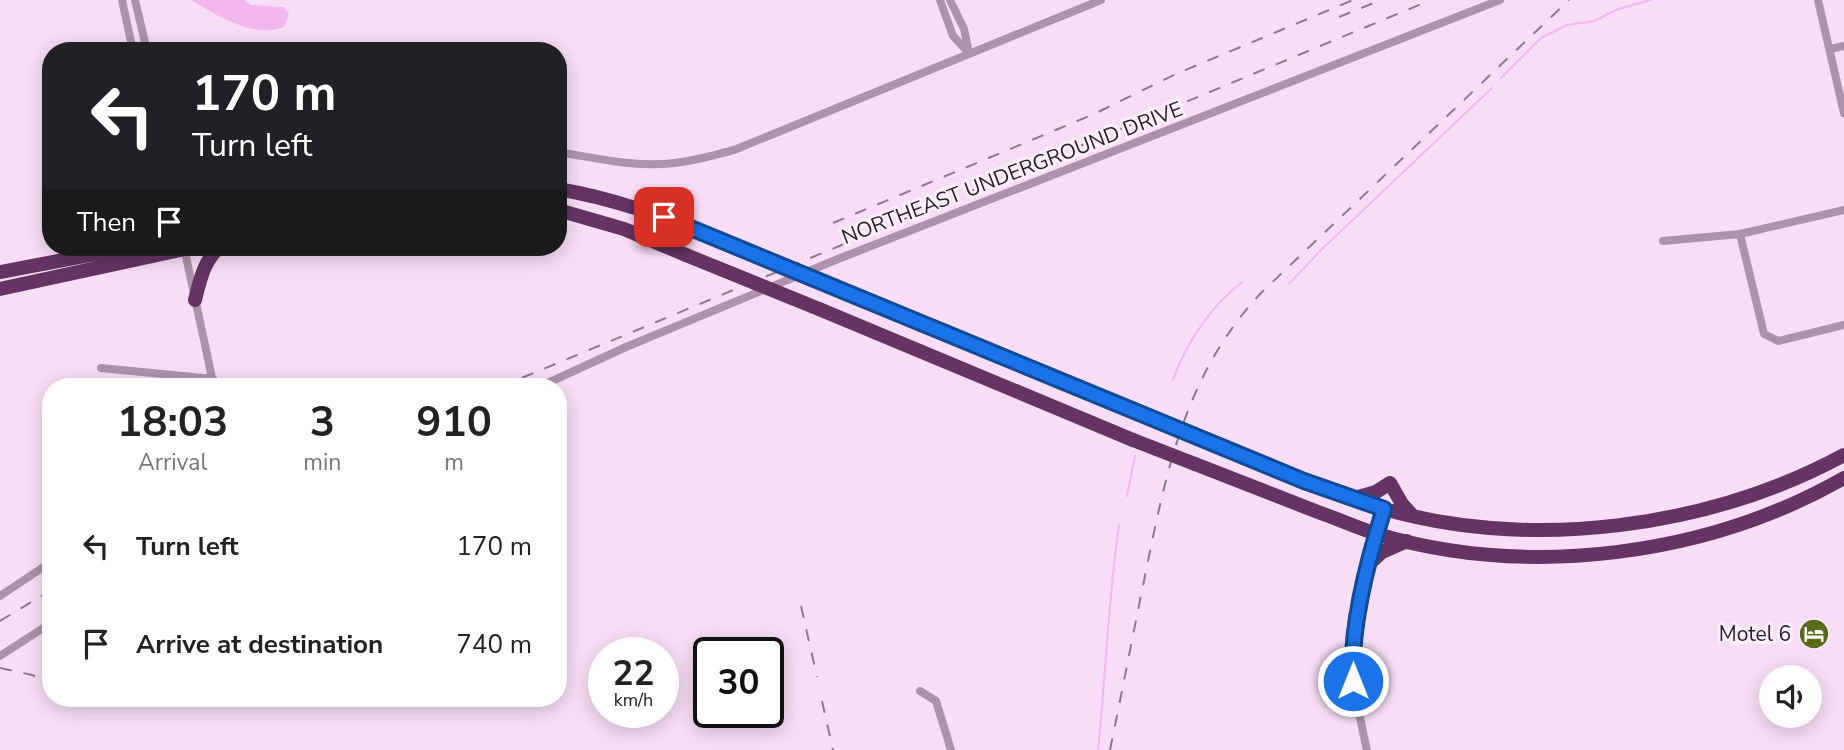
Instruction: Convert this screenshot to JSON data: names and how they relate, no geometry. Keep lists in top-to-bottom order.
{
  "streets": {
    "street": ["NORTHEAST UNDERGROUND DRIVE"]
  },
  "places": {
    "hotel": ["Motel 6"]
  },
  "page": {
    "turn": ["170 m", "Turn left"],
    "then": "Then",
    "eta": [
      "18:03",
      "Arrival",
      "3",
      "min",
      "910",
      "m"
    ],
    "list": [
      {
        "name": "Turn left",
        "value": "170 m"
      },
      {
        "name": "Arrive at destination",
        "value": "740 m"
      }
    ],
    "speed": "22 km/h",
    "limit": "30"
  }
}
